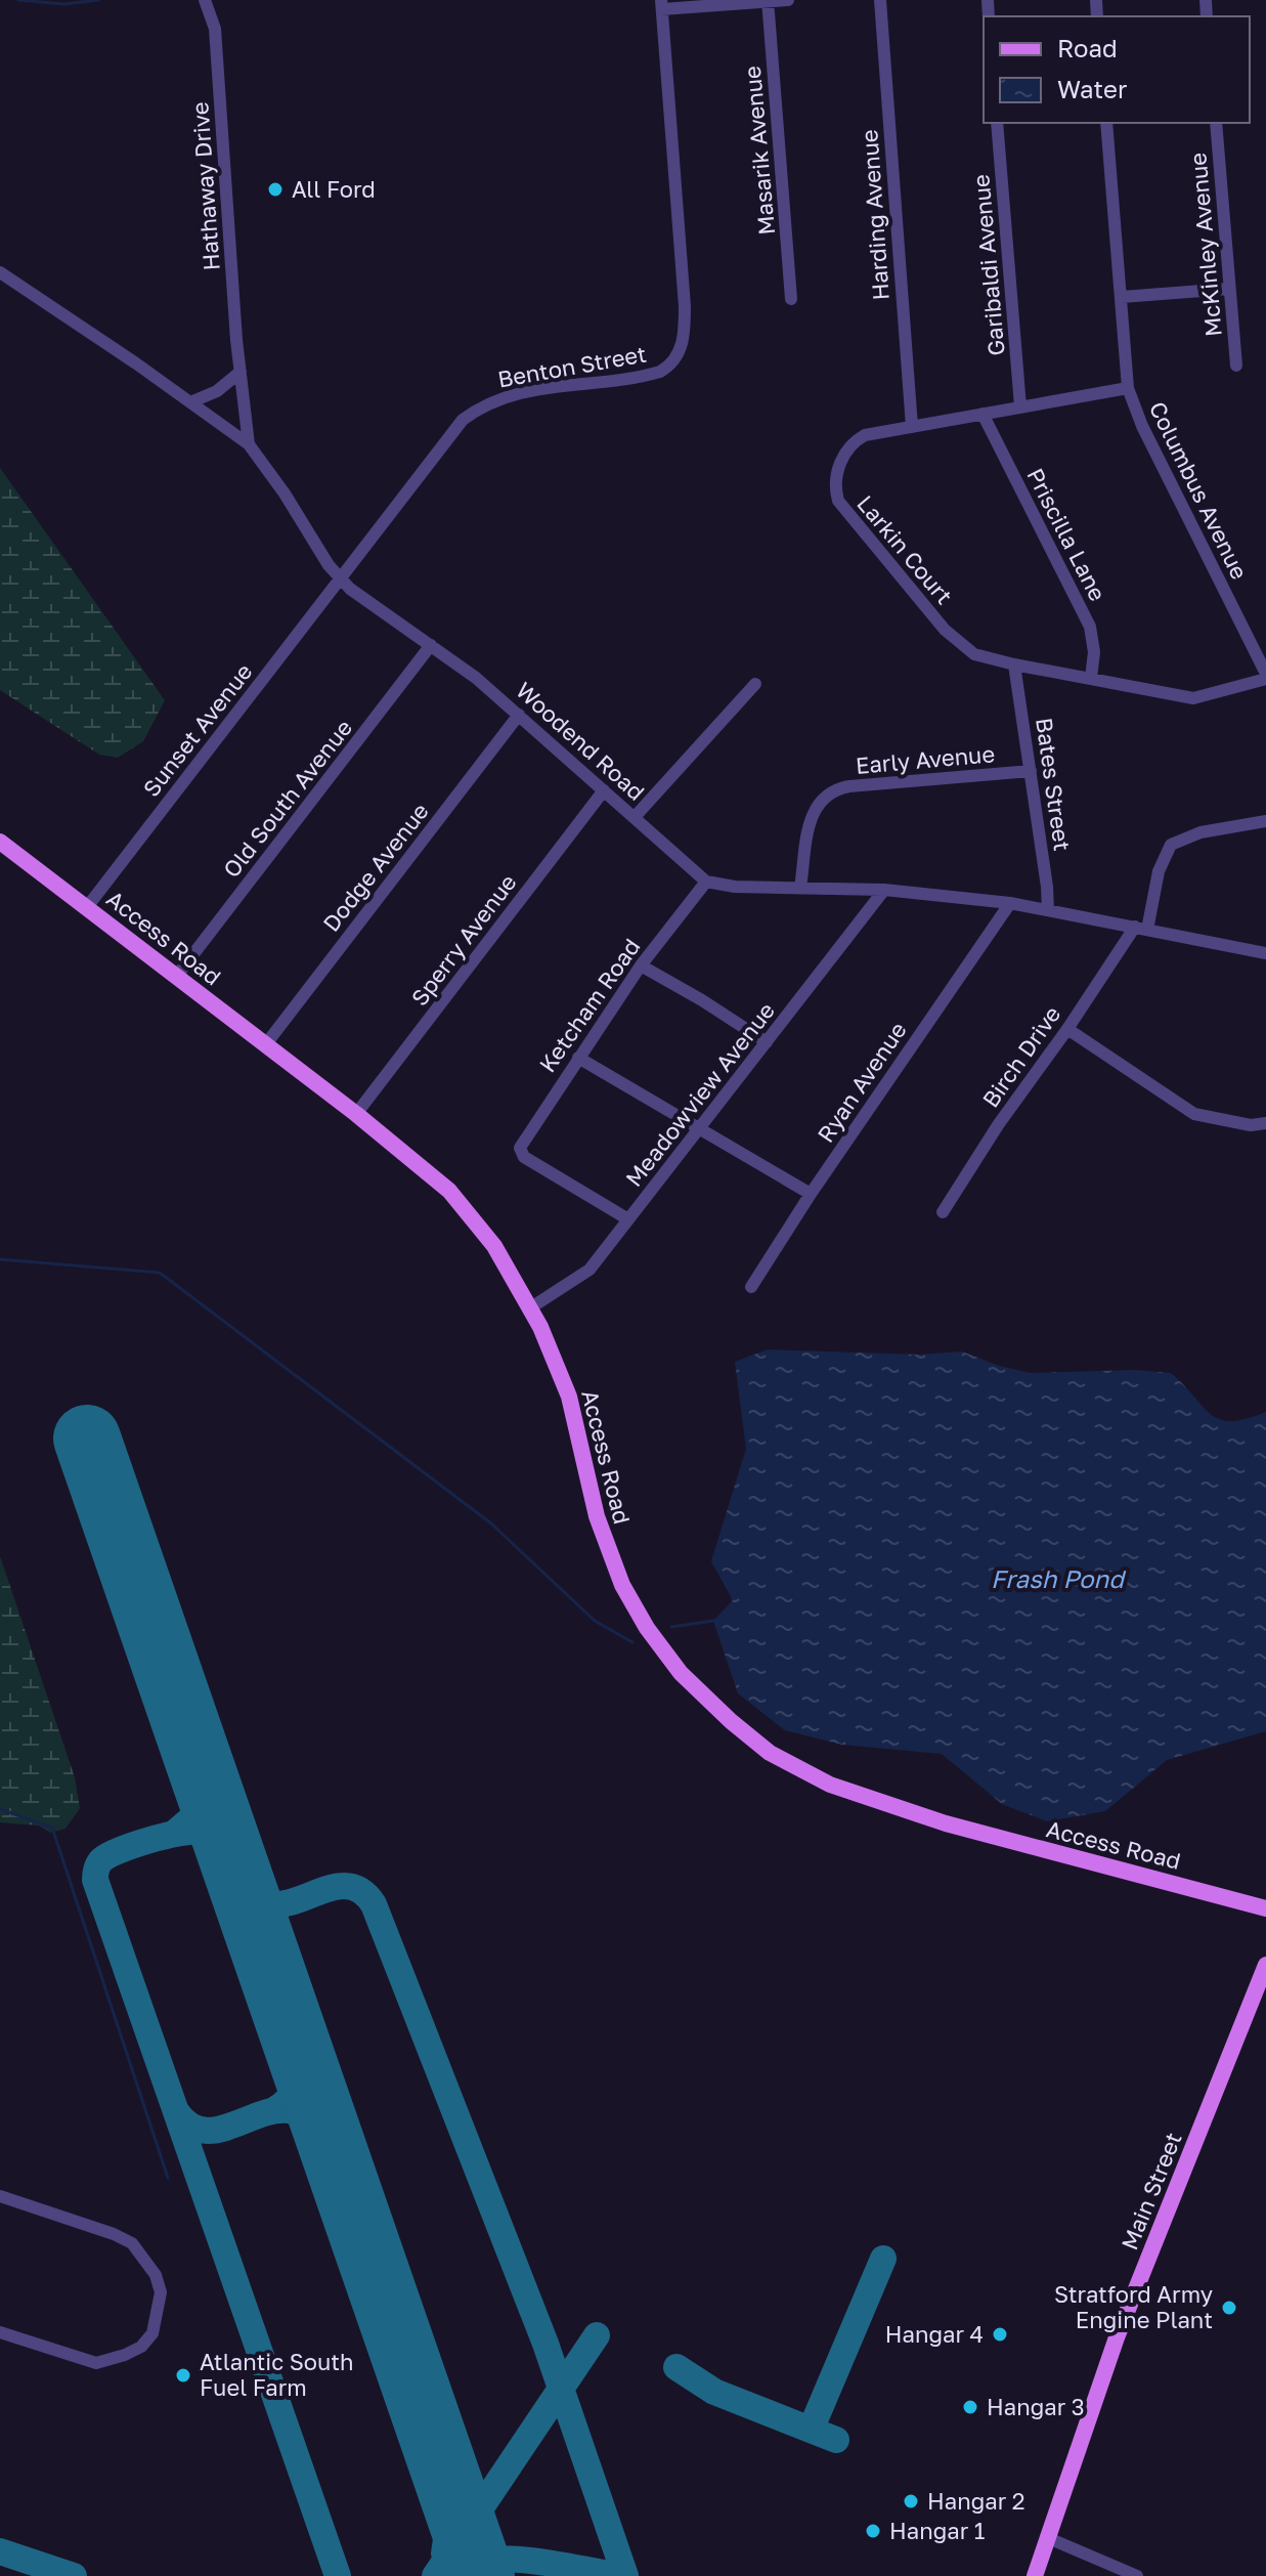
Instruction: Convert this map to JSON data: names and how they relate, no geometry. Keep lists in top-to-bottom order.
{
  "streets": {
    "main road": ["Access Road", "Main Street"],
    "street": [
      "Masarik Avenue",
      "Hathaway Drive",
      "Harding Avenue",
      "McKinley Avenue",
      "Garibaldi Avenue",
      "Benton Street",
      "Columbus Avenue",
      "Priscilla Lane",
      "Larkin Court",
      "Sunset Avenue",
      "Woodend Road",
      "Early Avenue",
      "Bates Street",
      "Old South Avenue",
      "Dodge Avenue",
      "Sperry Avenue",
      "Ketcham Road",
      "Birch Drive",
      "Ryan Avenue",
      "Meadowview Avenue"
    ]
  },
  "crossings": [
    ["Hathaway Drive", "Woodend Road"],
    ["Harding Avenue", "Larkin Court"],
    ["Garibaldi Avenue", "Larkin Court"],
    ["Benton Street", "Sunset Avenue"],
    ["Benton Street", "Woodend Road"],
    ["Columbus Avenue", "Larkin Court"],
    ["Priscilla Lane", "Larkin Court"],
    ["Larkin Court", "Bates Street"],
    ["Sunset Avenue", "Woodend Road"],
    ["Sunset Avenue", "Access Road"],
    ["Woodend Road", "Old South Avenue"],
    ["Woodend Road", "Dodge Avenue"],
    ["Woodend Road", "Sperry Avenue"],
    ["Woodend Road", "Ketcham Road"],
    ["Early Avenue", "Bates Street"],
    ["Old South Avenue", "Access Road"],
    ["Dodge Avenue", "Access Road"],
    ["Access Road", "Sperry Avenue"],
    ["Access Road", "Meadowview Avenue"],
    ["Ketcham Road", "Meadowview Avenue"]
  ],
  "water": ["Frash Pond"],
  "places": [
    "All Ford",
    "Stratford Army Engine Plant",
    "Hangar 4",
    "Atlantic South Fuel Farm",
    "Hangar 3",
    "Hangar 2",
    "Hangar 1"
  ],
  "legend": ["Road", "Water"]
}
